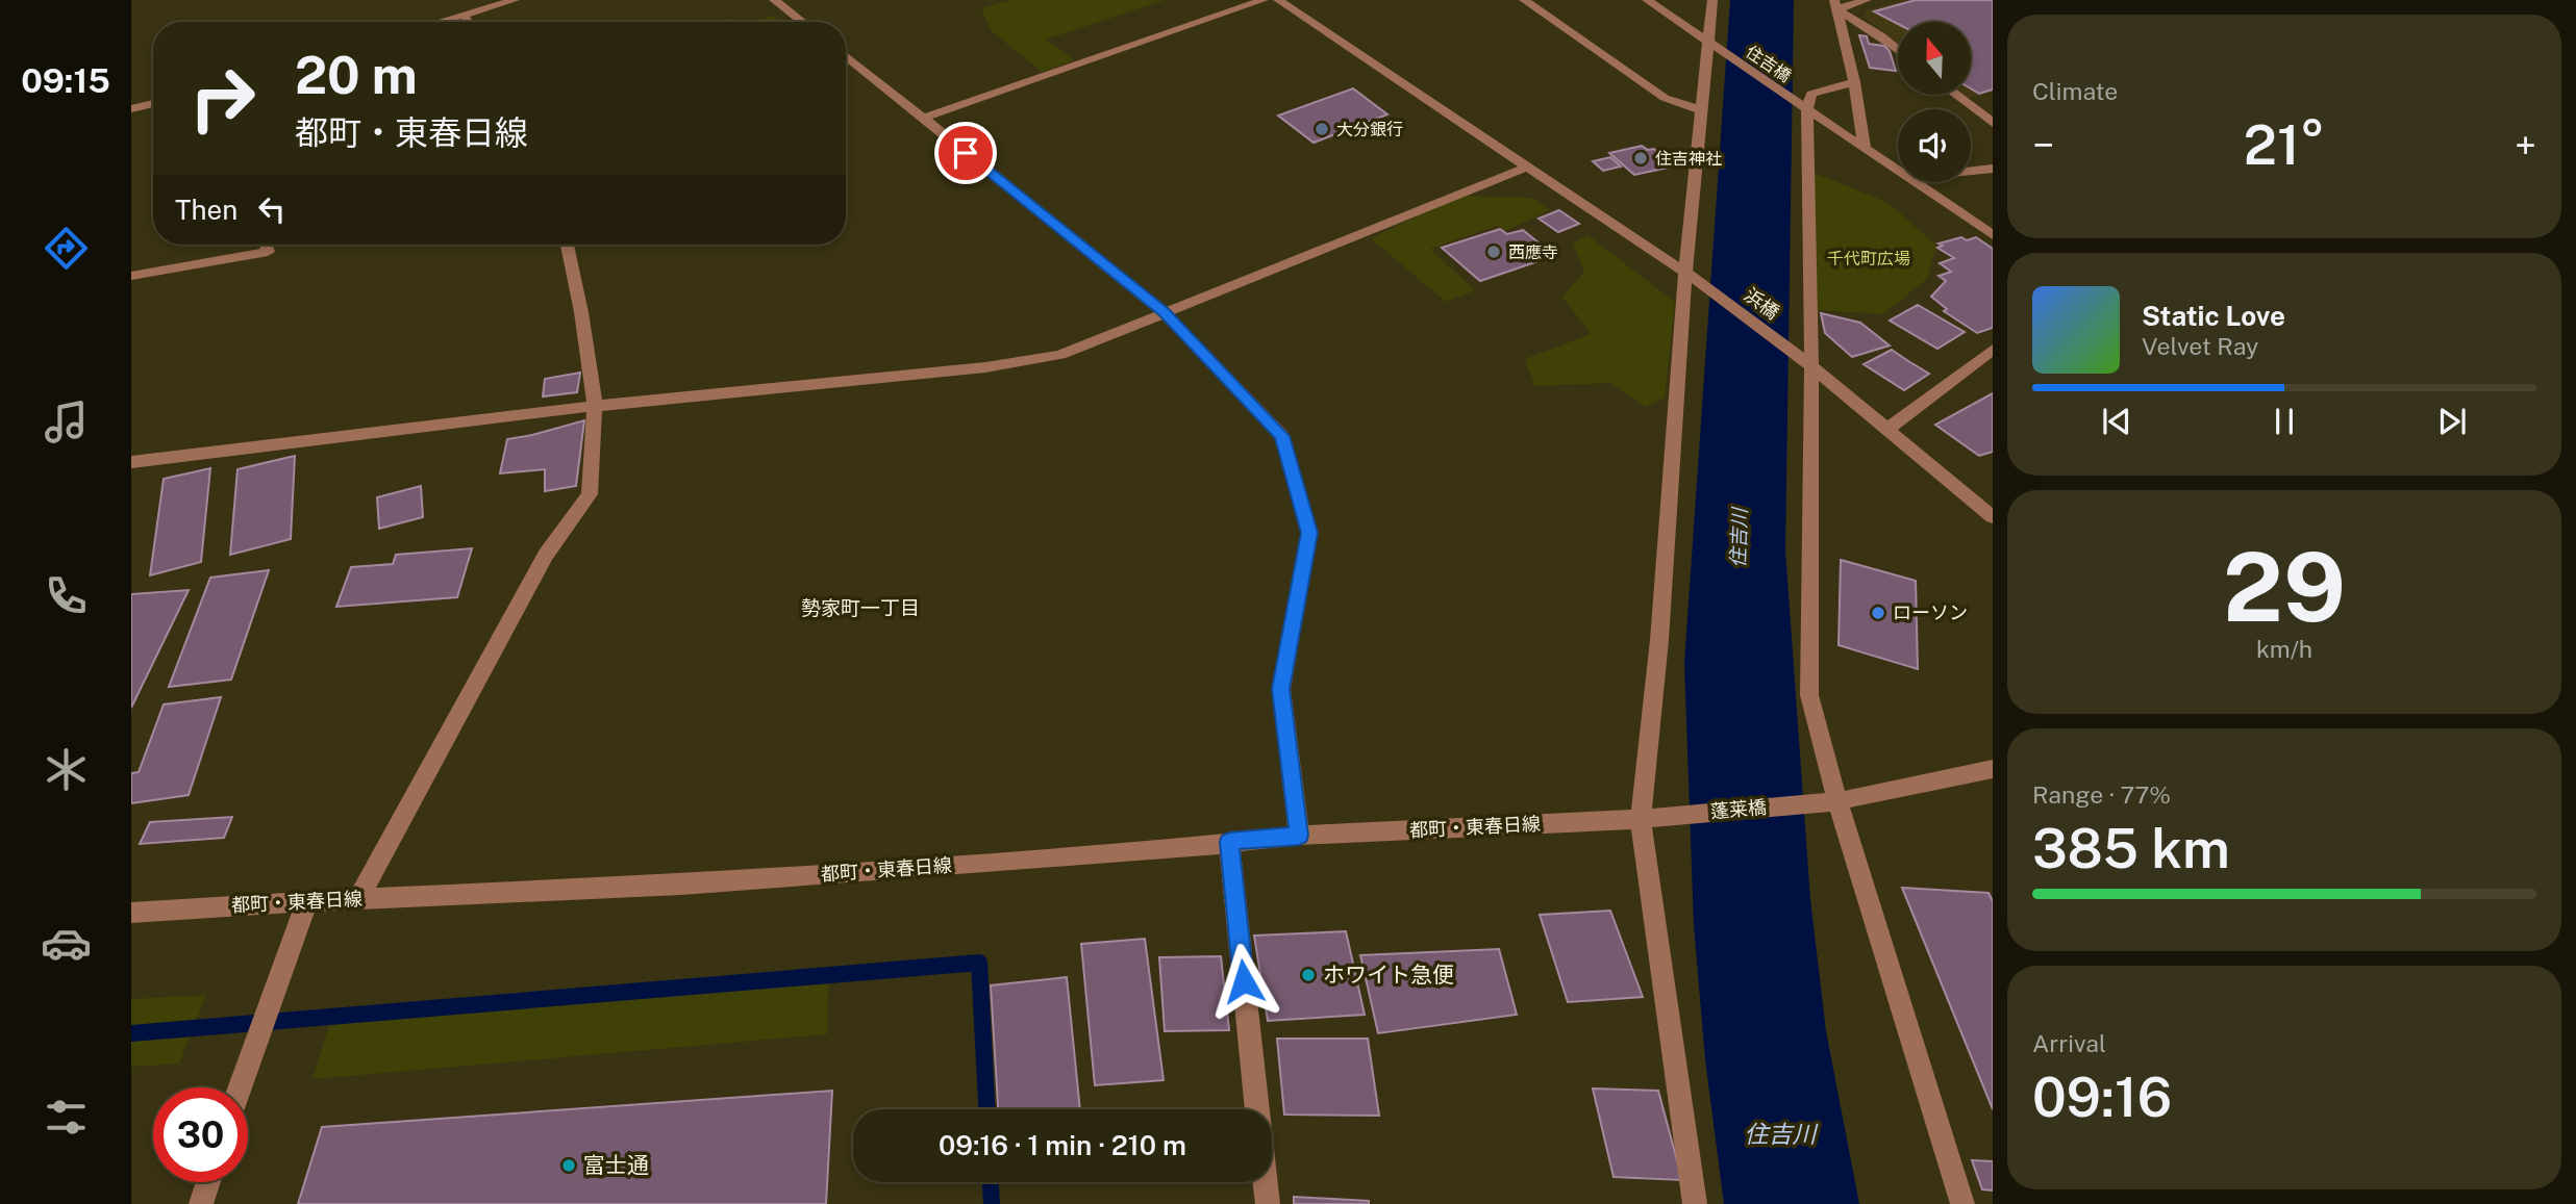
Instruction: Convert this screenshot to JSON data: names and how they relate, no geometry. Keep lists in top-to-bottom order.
{
  "streets": {
    "street": [
      "住吉橋",
      "浜橋",
      "蓬莱橋",
      "都町・東春日線"
    ]
  },
  "crossings": [
    ["蓬莱橋", "都町・東春日線"]
  ],
  "districts": ["勢家町一丁目"],
  "water": ["住吉川"],
  "parks": ["千代町広場"],
  "places": [
    "大分銀行",
    "住吉神社",
    "西應寺",
    "ローソン",
    "ホワイト急便",
    "富士通"
  ],
  "north": "top",
  "page": {
    "tabs": "09:15",
    "tile": [
      "Climate",
      ["29", "km/h"],
      ["Range · 77%", "385 km"],
      ["Arrival", "09:16"]
    ],
    "turn": ["20 m", "都町・東春日線"],
    "heat": ["−", "21°", "+"],
    "then": "Then",
    "song": ["Static Love", "Velvet Ray"],
    "limit": "30",
    "trip": "09:16 · 1 min · 210 m"
  }
}
